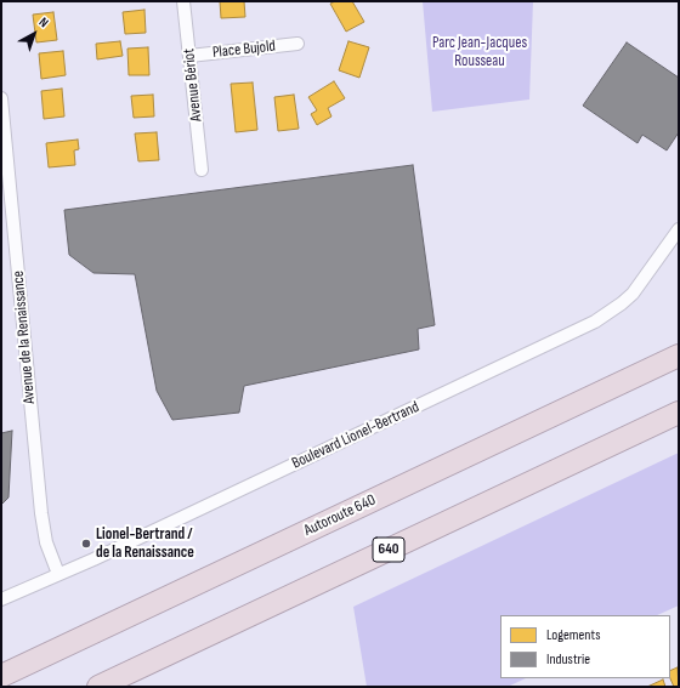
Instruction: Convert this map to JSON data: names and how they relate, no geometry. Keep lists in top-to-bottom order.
{
  "streets": {
    "highway": ["Autoroute 640", "640"],
    "street": [
      "Place Bujold",
      "Avenue Bériot",
      "Avenue de la Renaissance",
      "Boulevard Lionel-Bertrand"
    ]
  },
  "crossings": [
    ["Place Bujold", "Avenue Bériot"],
    ["Avenue de la Renaissance", "Boulevard Lionel-Bertrand"]
  ],
  "parks": ["Parc Jean-Jacques Rousseau"],
  "places": ["Lionel-Bertrand / de la Renaissance"],
  "legend": ["Logements", "Industrie"],
  "north": "top right"
}
